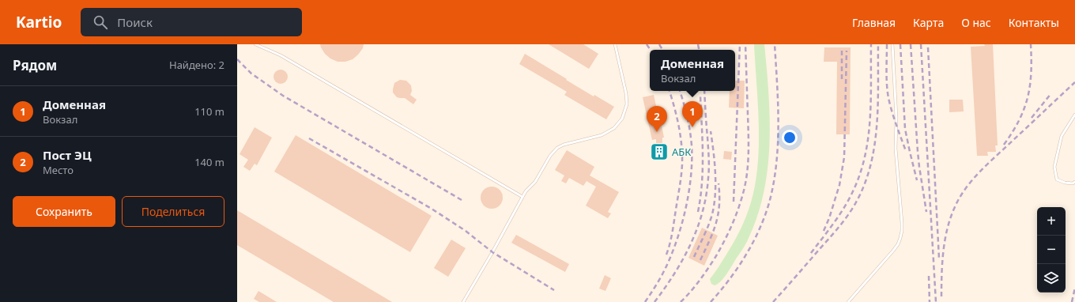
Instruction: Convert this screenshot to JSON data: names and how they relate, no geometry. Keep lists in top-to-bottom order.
{
  "places": {
    "building": ["АБК"]
  },
  "page": {
    "header": "Kartio",
    "search": "Поиск",
    "nav": [
      "Главная",
      "Карта",
      "О нас",
      "Контакты"
    ],
    "heading": ["Рядом", "Найдено: 2"],
    "popup": ["Доменная", "Вокзал"],
    "list": [
      {
        "mark": "1",
        "name": "Доменная",
        "note": "Вокзал",
        "value": "110 m"
      },
      {
        "mark": "2",
        "name": "Пост ЭЦ",
        "note": "Место",
        "value": "140 m"
      }
    ],
    "pins": ["1", "2"],
    "buttons": ["Сохранить", "Поделиться"],
    "map_buttons": ["+", "−"]
  }
}
